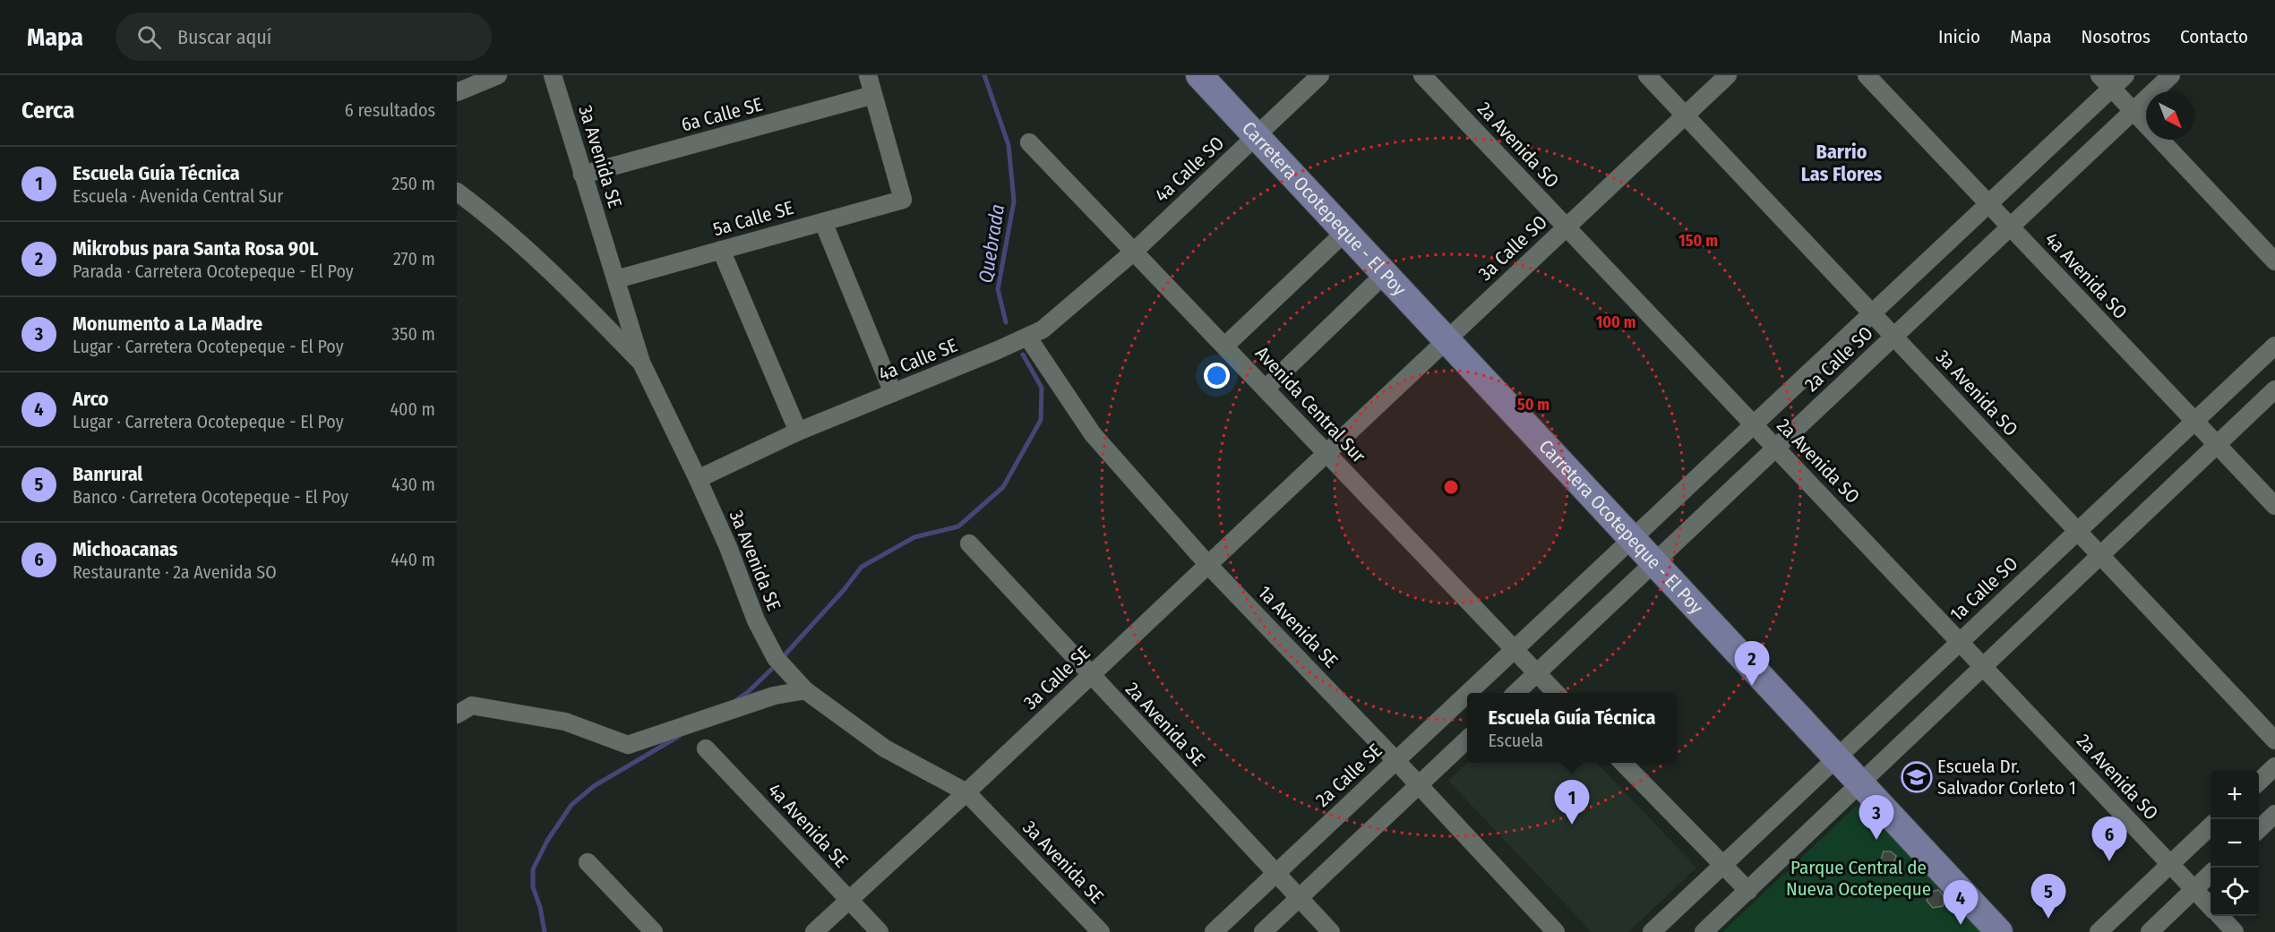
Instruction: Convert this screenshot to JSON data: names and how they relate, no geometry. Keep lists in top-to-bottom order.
{
  "streets": {
    "main road": ["Carretera Ocotepeque - El Poy"],
    "street": [
      "6a Calle SE",
      "2a Avenida SO",
      "3a Avenida SE",
      "4a Calle SO",
      "5a Calle SE",
      "3a Calle SO",
      "4a Avenida SO",
      "2a Calle SO",
      "4a Calle SE",
      "3a Avenida SO",
      "Avenida Central Sur",
      "1a Calle SO",
      "1a Avenida SE",
      "3a Calle SE",
      "2a Avenida SE",
      "2a Calle SE",
      "4a Avenida SE"
    ]
  },
  "crossings": [
    ["6a Calle SE", "3a Avenida SE"],
    ["6a Calle SE", "5a Calle SE"],
    ["2a Avenida SO", "3a Calle SO"],
    ["2a Avenida SO", "2a Calle SO"],
    ["2a Avenida SO", "1a Calle SO"],
    ["3a Avenida SE", "5a Calle SE"],
    ["3a Avenida SE", "4a Calle SE"],
    ["3a Avenida SE", "3a Calle SE"],
    ["4a Calle SO", "Carretera Ocotepeque - El Poy"],
    ["4a Calle SO", "4a Calle SE"],
    ["4a Calle SO", "Avenida Central Sur"],
    ["Carretera Ocotepeque - El Poy", "3a Calle SO"],
    ["Carretera Ocotepeque - El Poy", "2a Calle SO"],
    ["Carretera Ocotepeque - El Poy", "1a Calle SO"],
    ["3a Calle SO", "3a Avenida SO"],
    ["3a Calle SO", "Avenida Central Sur"],
    ["3a Calle SO", "3a Calle SE"],
    ["4a Avenida SO", "2a Calle SO"],
    ["4a Avenida SO", "1a Calle SO"],
    ["2a Calle SO", "3a Avenida SO"],
    ["2a Calle SO", "Avenida Central Sur"],
    ["2a Calle SO", "2a Calle SE"],
    ["4a Calle SE", "Avenida Central Sur"],
    ["4a Calle SE", "1a Avenida SE"],
    ["3a Avenida SO", "1a Calle SO"],
    ["Avenida Central Sur", "3a Calle SE"],
    ["Avenida Central Sur", "2a Calle SE"],
    ["1a Avenida SE", "3a Calle SE"],
    ["1a Avenida SE", "2a Calle SE"],
    ["3a Calle SE", "2a Avenida SE"],
    ["3a Calle SE", "4a Avenida SE"],
    ["2a Avenida SE", "2a Calle SE"]
  ],
  "districts": ["Barrio Las Flores"],
  "water": ["Quebrada"],
  "parks": ["Parque Central de Nueva Ocotepeque"],
  "places": {
    "school or university": ["Escuela Dr. Salvador Corleto 1"]
  },
  "north": "bottom right",
  "page": {
    "header": "Mapa",
    "search": "Buscar aquí",
    "nav": [
      "Inicio",
      "Mapa",
      "Nosotros",
      "Contacto"
    ],
    "heading": ["Cerca", "6 resultados"],
    "list": [
      {
        "mark": "1",
        "name": "Escuela Guía Técnica",
        "note": "Escuela · Avenida Central Sur",
        "value": "250 m"
      },
      {
        "mark": "2",
        "name": "Mikrobus para Santa Rosa 90L",
        "note": "Parada · Carretera Ocotepeque - El Poy",
        "value": "270 m"
      },
      {
        "mark": "3",
        "name": "Monumento a La Madre",
        "note": "Lugar · Carretera Ocotepeque - El Poy",
        "value": "350 m"
      },
      {
        "mark": "4",
        "name": "Arco",
        "note": "Lugar · Carretera Ocotepeque - El Poy",
        "value": "400 m"
      },
      {
        "mark": "5",
        "name": "Banrural",
        "note": "Banco · Carretera Ocotepeque - El Poy",
        "value": "430 m"
      },
      {
        "mark": "6",
        "name": "Michoacanas",
        "note": "Restaurante · 2a Avenida SO",
        "value": "440 m"
      }
    ],
    "pins": [
      "2",
      "1",
      "3",
      "6",
      "5",
      "4"
    ],
    "popup": ["Escuela Guía Técnica", "Escuela"],
    "map_buttons": ["+", "−"]
  },
  "rings": ["150 m", "100 m", "50 m"]
}
